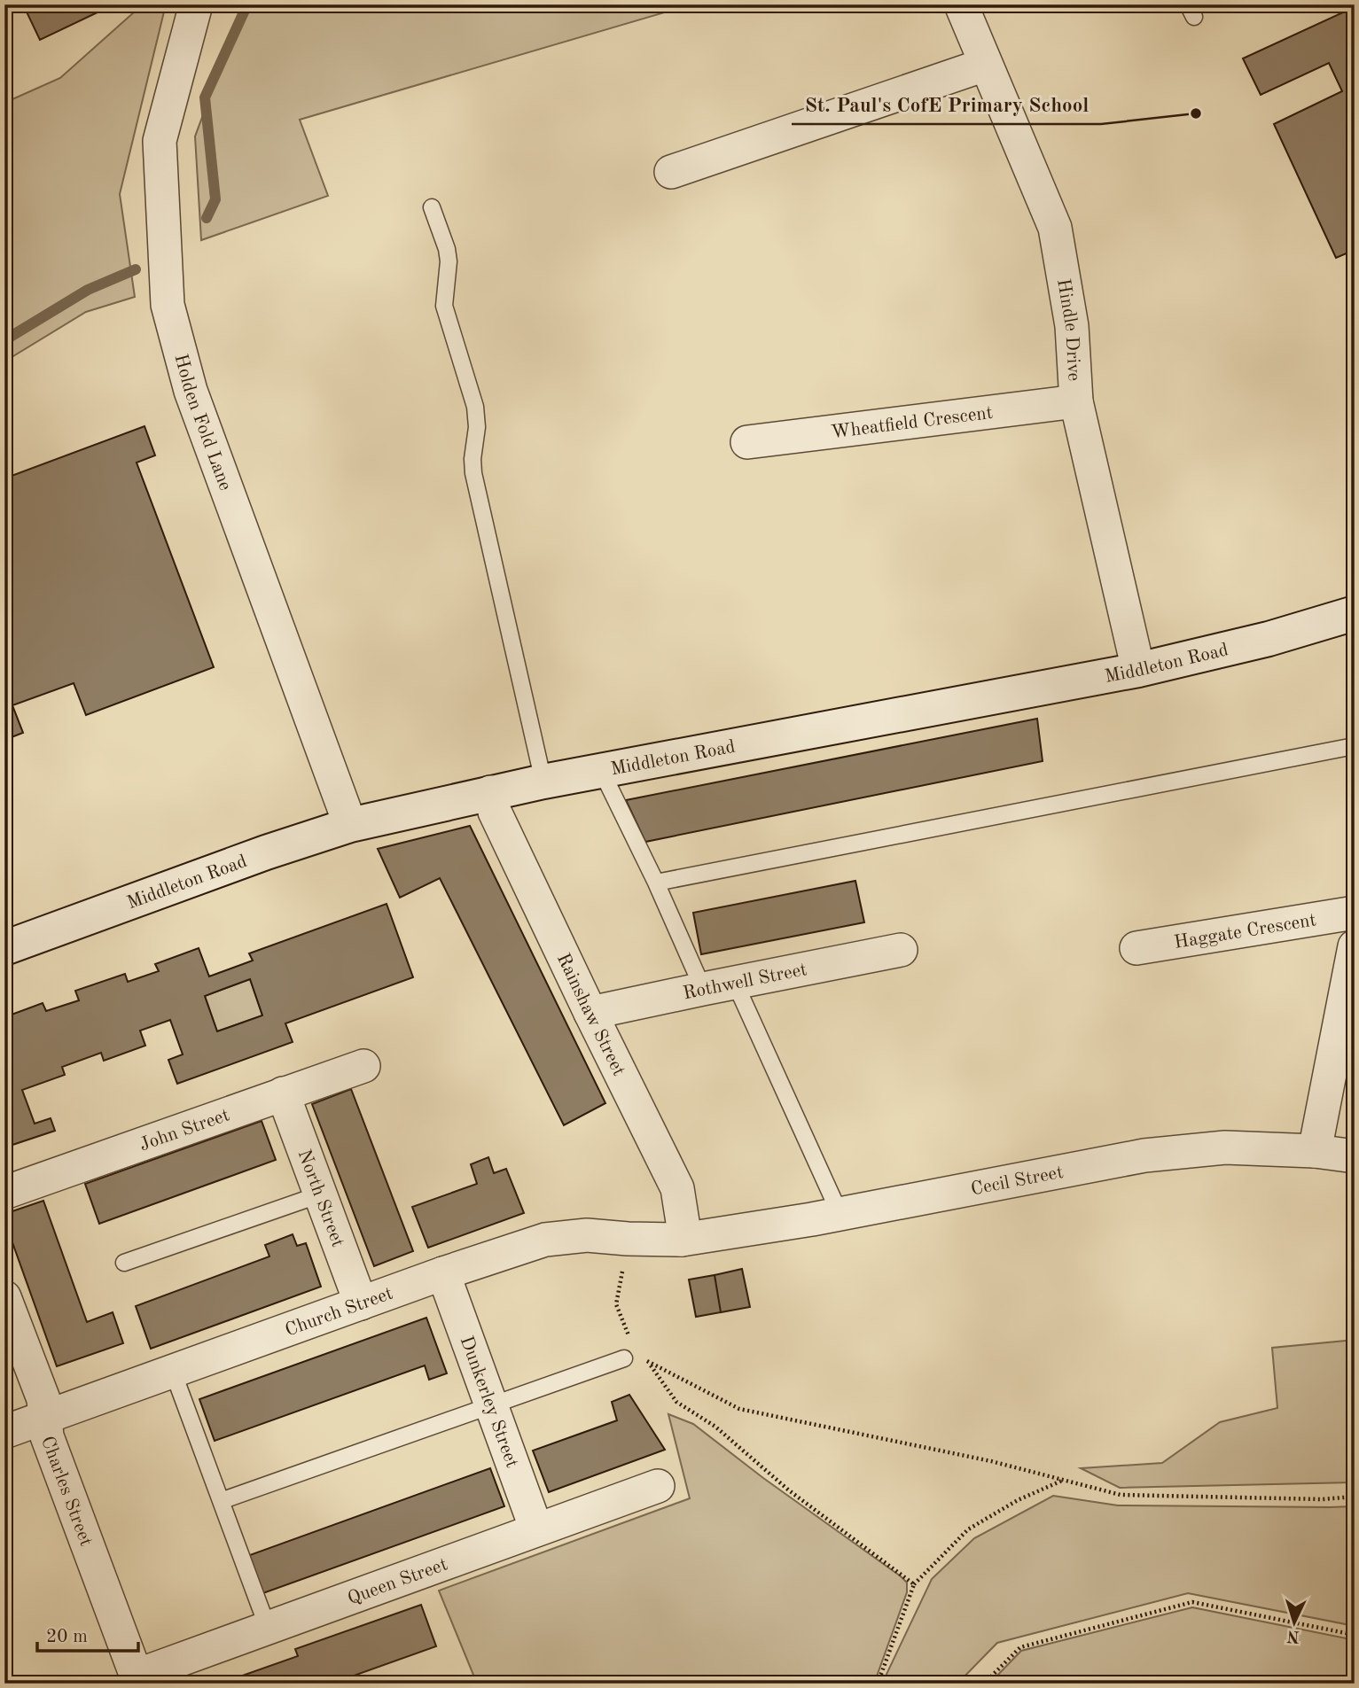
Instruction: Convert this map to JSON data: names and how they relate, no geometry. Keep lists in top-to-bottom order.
{
  "streets": {
    "main road": ["Middleton Road"],
    "street": [
      "Hindle Drive",
      "Wheatfield Crescent",
      "Holden Fold Lane",
      "Haggate Crescent",
      "Rothwell Street",
      "Rainshaw Street",
      "John Street",
      "Cecil Street",
      "North Street",
      "Church Street",
      "Dunkerley Street",
      "Charles Street",
      "Queen Street"
    ]
  },
  "crossings": [
    ["Hindle Drive", "Wheatfield Crescent"],
    ["Hindle Drive", "Middleton Road"],
    ["Holden Fold Lane", "Middleton Road"],
    ["Middleton Road", "Rainshaw Street"],
    ["Rothwell Street", "Rainshaw Street"],
    ["Rainshaw Street", "Cecil Street"],
    ["Rainshaw Street", "Church Street"],
    ["John Street", "North Street"],
    ["Cecil Street", "Church Street"],
    ["North Street", "Church Street"],
    ["Church Street", "Dunkerley Street"],
    ["Church Street", "Charles Street"],
    ["Dunkerley Street", "Queen Street"],
    ["Charles Street", "Queen Street"]
  ],
  "places": ["St. Paul's CofE Primary School"],
  "scale_bar": "20 m",
  "north": "bottom"
}
